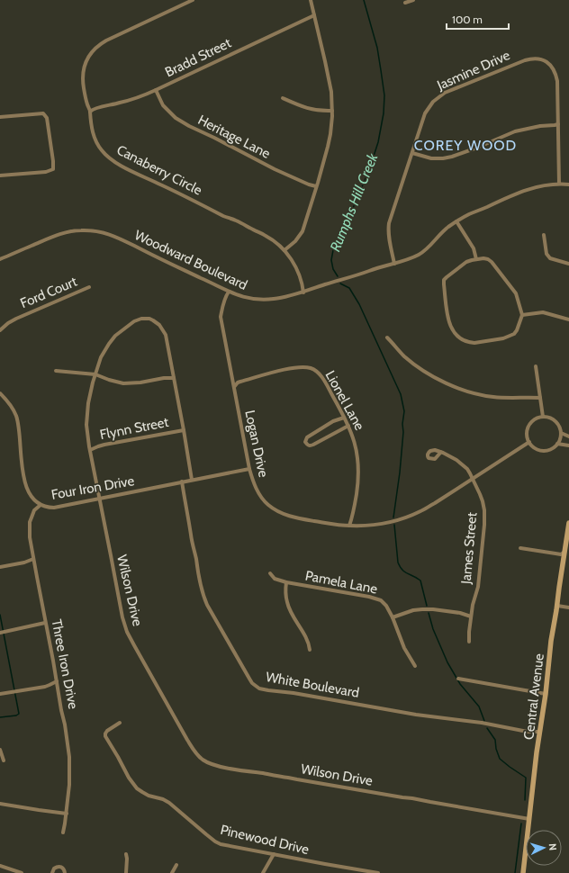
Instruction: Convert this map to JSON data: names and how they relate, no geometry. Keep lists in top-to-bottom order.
{
  "streets": {
    "street": [
      "Bradd Street",
      "Jasmine Drive",
      "Heritage Lane",
      "Canaberry Circle",
      "Woodward Boulevard",
      "Ford Court",
      "Lionel Lane",
      "Flynn Street",
      "Logan Drive",
      "Four Iron Drive",
      "James Street",
      "Pamela Lane",
      "Wilson Drive",
      "Three Iron Drive",
      "White Boulevard",
      "Central Avenue",
      "Pinewood Drive"
    ]
  },
  "crossings": [
    ["Bradd Street", "Heritage Lane"],
    ["Bradd Street", "Canaberry Circle"],
    ["Jasmine Drive", "Woodward Boulevard"],
    ["Canaberry Circle", "Woodward Boulevard"],
    ["Woodward Boulevard", "Logan Drive"],
    ["Lionel Lane", "Logan Drive"],
    ["Flynn Street", "Wilson Drive"],
    ["Logan Drive", "Four Iron Drive"],
    ["Logan Drive", "James Street"],
    ["Four Iron Drive", "Wilson Drive"],
    ["Four Iron Drive", "Three Iron Drive"],
    ["Four Iron Drive", "White Boulevard"],
    ["Wilson Drive", "Central Avenue"],
    ["White Boulevard", "Central Avenue"]
  ],
  "districts": ["COREY WOOD"],
  "water": ["Rumphs Hill Creek"],
  "scale_bar": "100 m",
  "north": "right"
}
